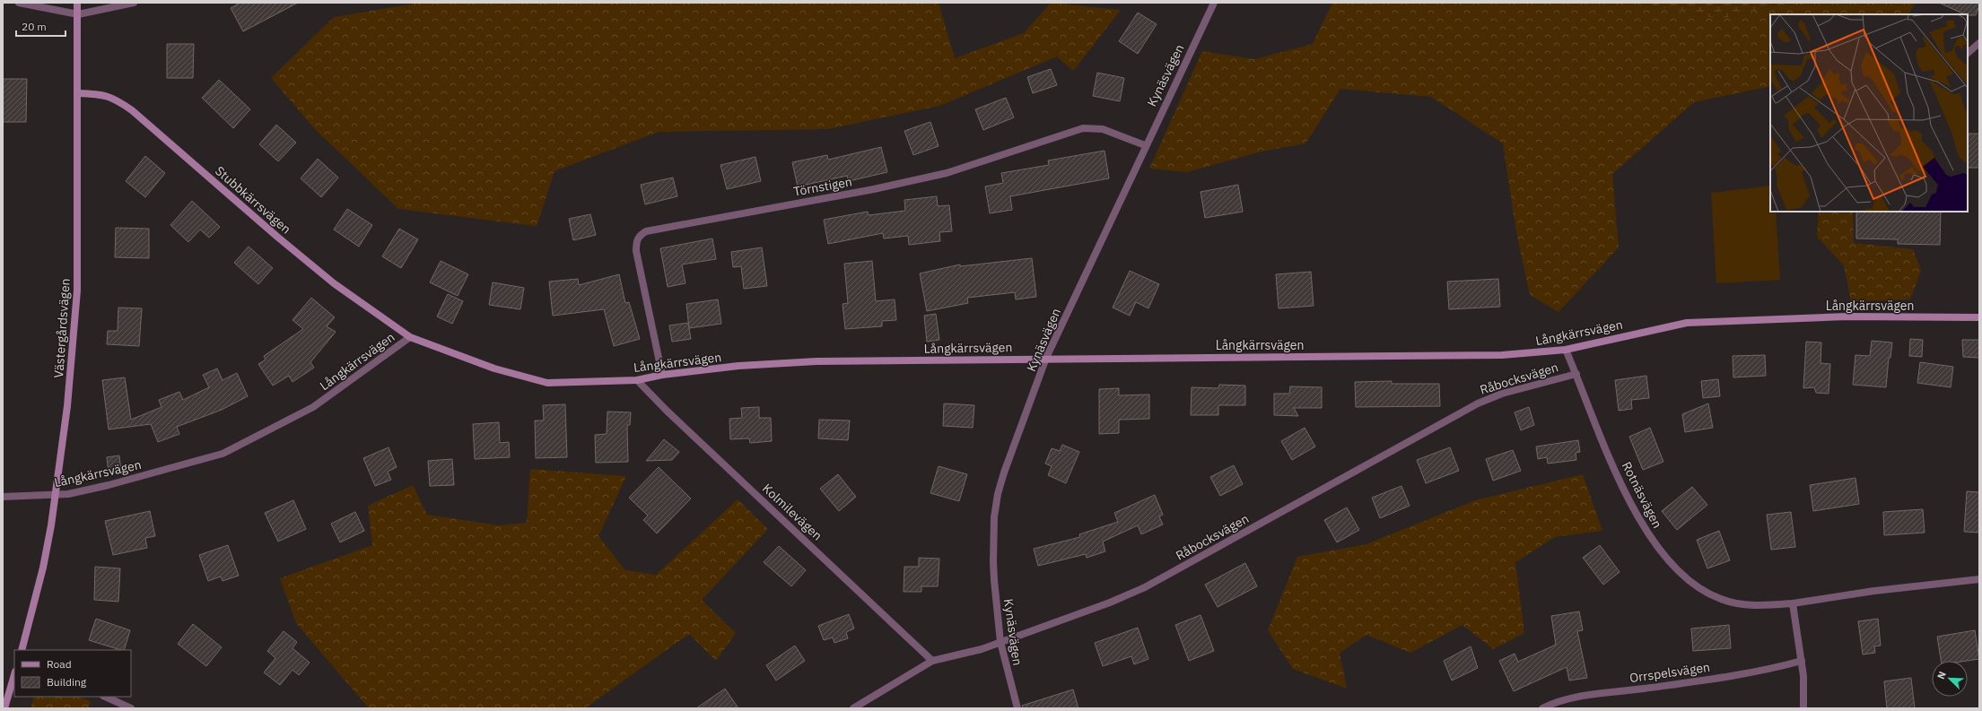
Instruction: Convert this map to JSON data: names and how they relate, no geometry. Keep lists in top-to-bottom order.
{
  "streets": {
    "street": [
      "Kynäsvägen",
      "Törnstigen",
      "Stubbkärrsvägen",
      "Långkärrsvägen",
      "Västergårdsvägen",
      "Råbocksvägen",
      "Rotnäsvägen",
      "Kolmilevägen",
      "Orrspelsvägen"
    ]
  },
  "crossings": [
    ["Kynäsvägen", "Törnstigen"],
    ["Kynäsvägen", "Långkärrsvägen"],
    ["Kynäsvägen", "Råbocksvägen"],
    ["Törnstigen", "Långkärrsvägen"],
    ["Stubbkärrsvägen", "Långkärrsvägen"],
    ["Stubbkärrsvägen", "Västergårdsvägen"],
    ["Långkärrsvägen", "Västergårdsvägen"],
    ["Långkärrsvägen", "Rotnäsvägen"],
    ["Långkärrsvägen", "Kolmilevägen"],
    ["Råbocksvägen", "Rotnäsvägen"],
    ["Råbocksvägen", "Kolmilevägen"]
  ],
  "legend": ["Road", "Building"],
  "scale_bar": "20 m",
  "north": "top left"
}
